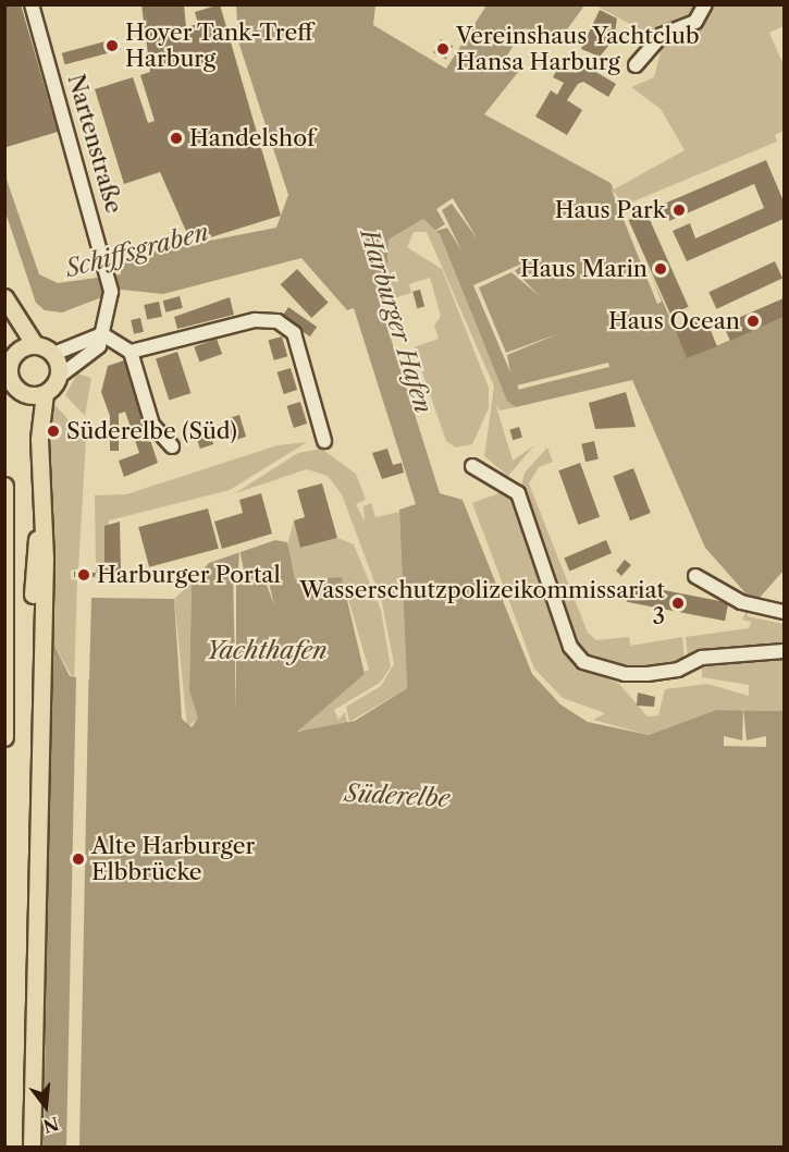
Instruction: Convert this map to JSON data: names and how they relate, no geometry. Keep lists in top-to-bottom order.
{
  "streets": {
    "street": ["Nartenstraße"]
  },
  "water": [
    "Schiffsgraben",
    "Harburger Hafen",
    "Yachthafen",
    "Süderelbe"
  ],
  "places": [
    "Hoyer Tank-Treff Harburg",
    "Vereinshaus Yachtclub Hansa Harburg",
    "Handelshof",
    "Haus Park",
    "Haus Marin",
    "Haus Ocean",
    "Süderelbe (Süd)",
    "Harburger Portal",
    "Wasserschutzpolizeikommissariat 3",
    "Alte Harburger Elbbrücke"
  ],
  "north": "bottom"
}
